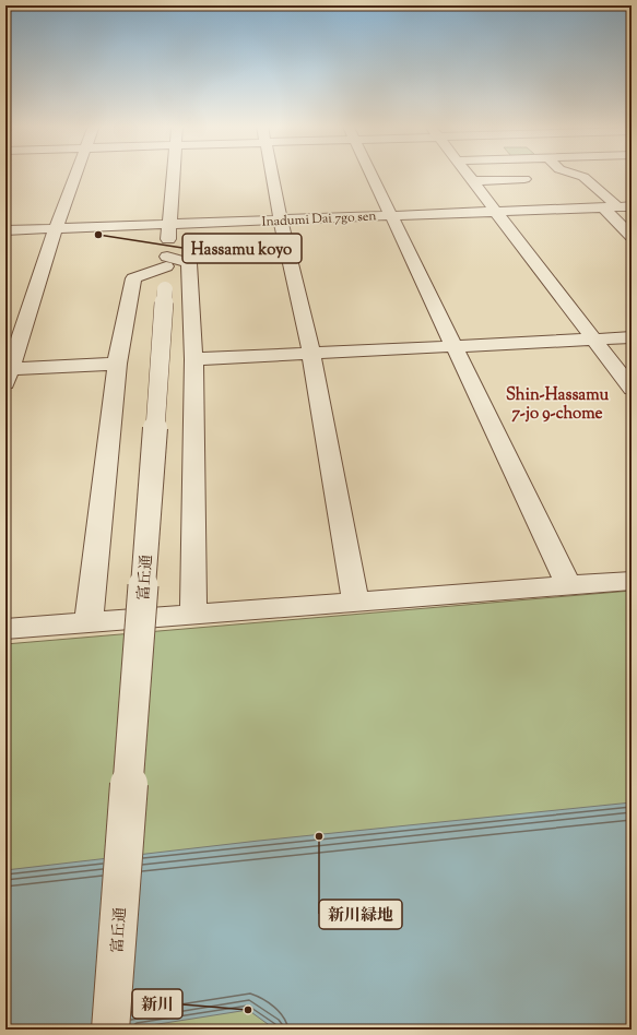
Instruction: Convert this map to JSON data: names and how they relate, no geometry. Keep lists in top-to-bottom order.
{
  "streets": {
    "street": ["Inadumi Dai 7go sen", "富丘通"]
  },
  "crossings": [
    ["Inadumi Dai 7go sen", "富丘通"]
  ],
  "districts": ["Shin-Hassamu 7-jo 9-chome"],
  "places": ["Hassamu koyo", "新川緑地", "新川"]
}
